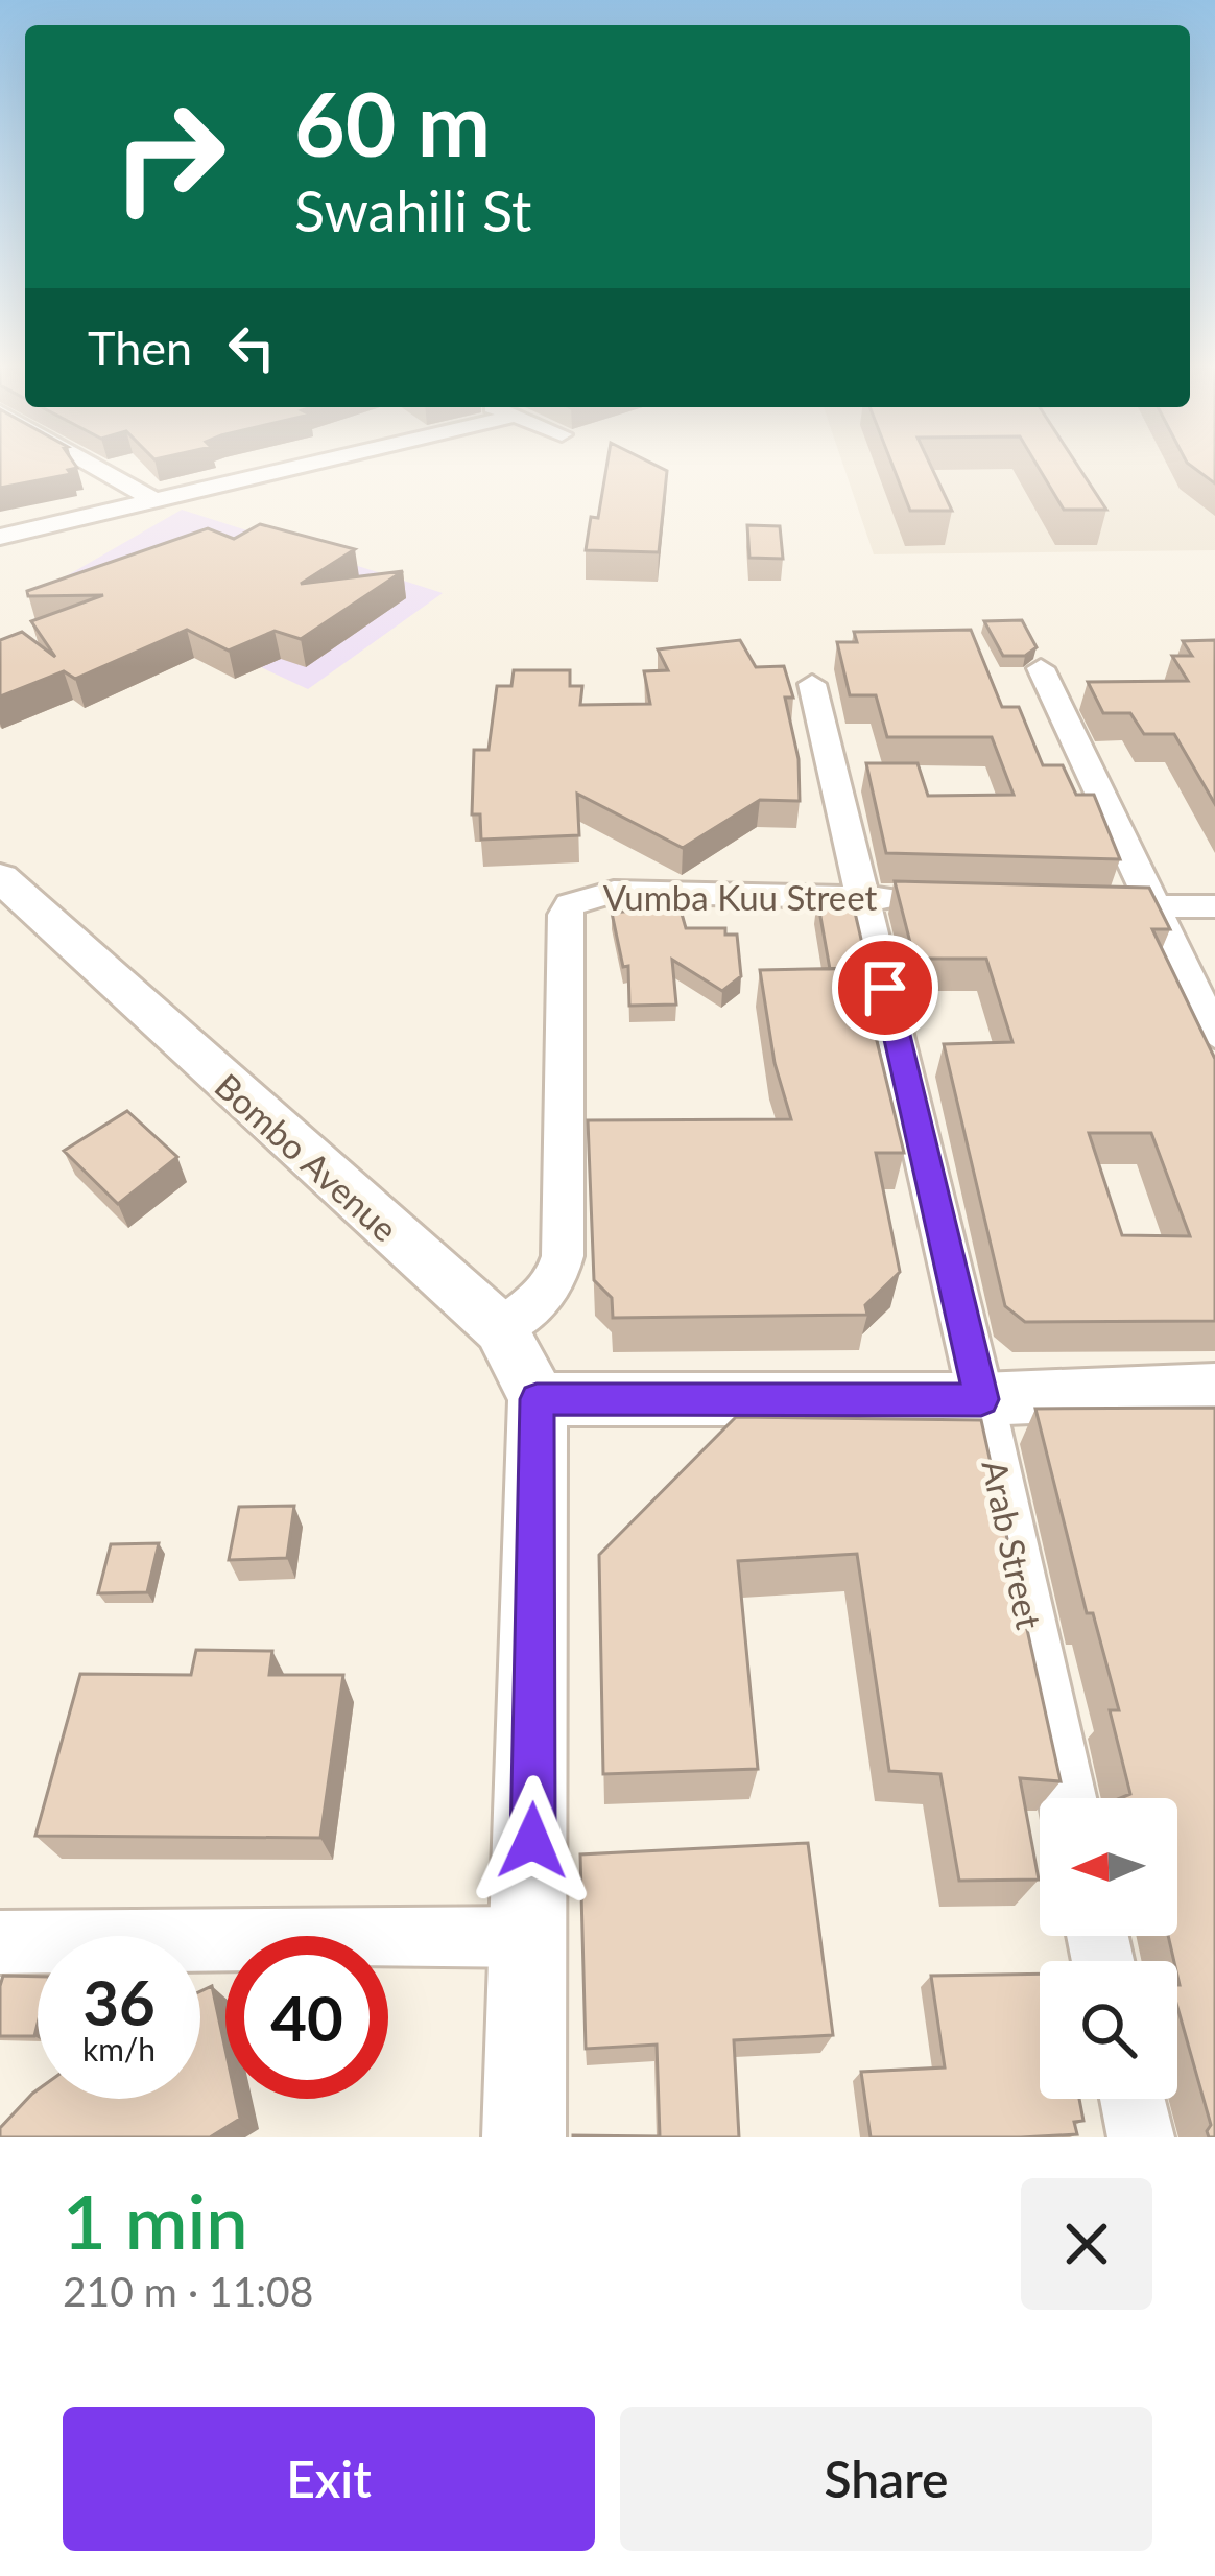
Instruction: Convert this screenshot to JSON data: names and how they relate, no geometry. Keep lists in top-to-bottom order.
{
  "streets": {
    "street": ["Vumba Kuu Street", "Bombo Avenue", "Arab Street"]
  },
  "crossings": [
    ["Vumba Kuu Street", "Bombo Avenue"],
    ["Vumba Kuu Street", "Arab Street"]
  ],
  "north": "left",
  "page": {
    "turn": ["60 m", "Swahili St"],
    "then": "Then",
    "speed": "36 km/h",
    "limit": "40",
    "heading": ["1 min", "210 m · 11:08"],
    "buttons": ["Exit", "Share"]
  }
}
